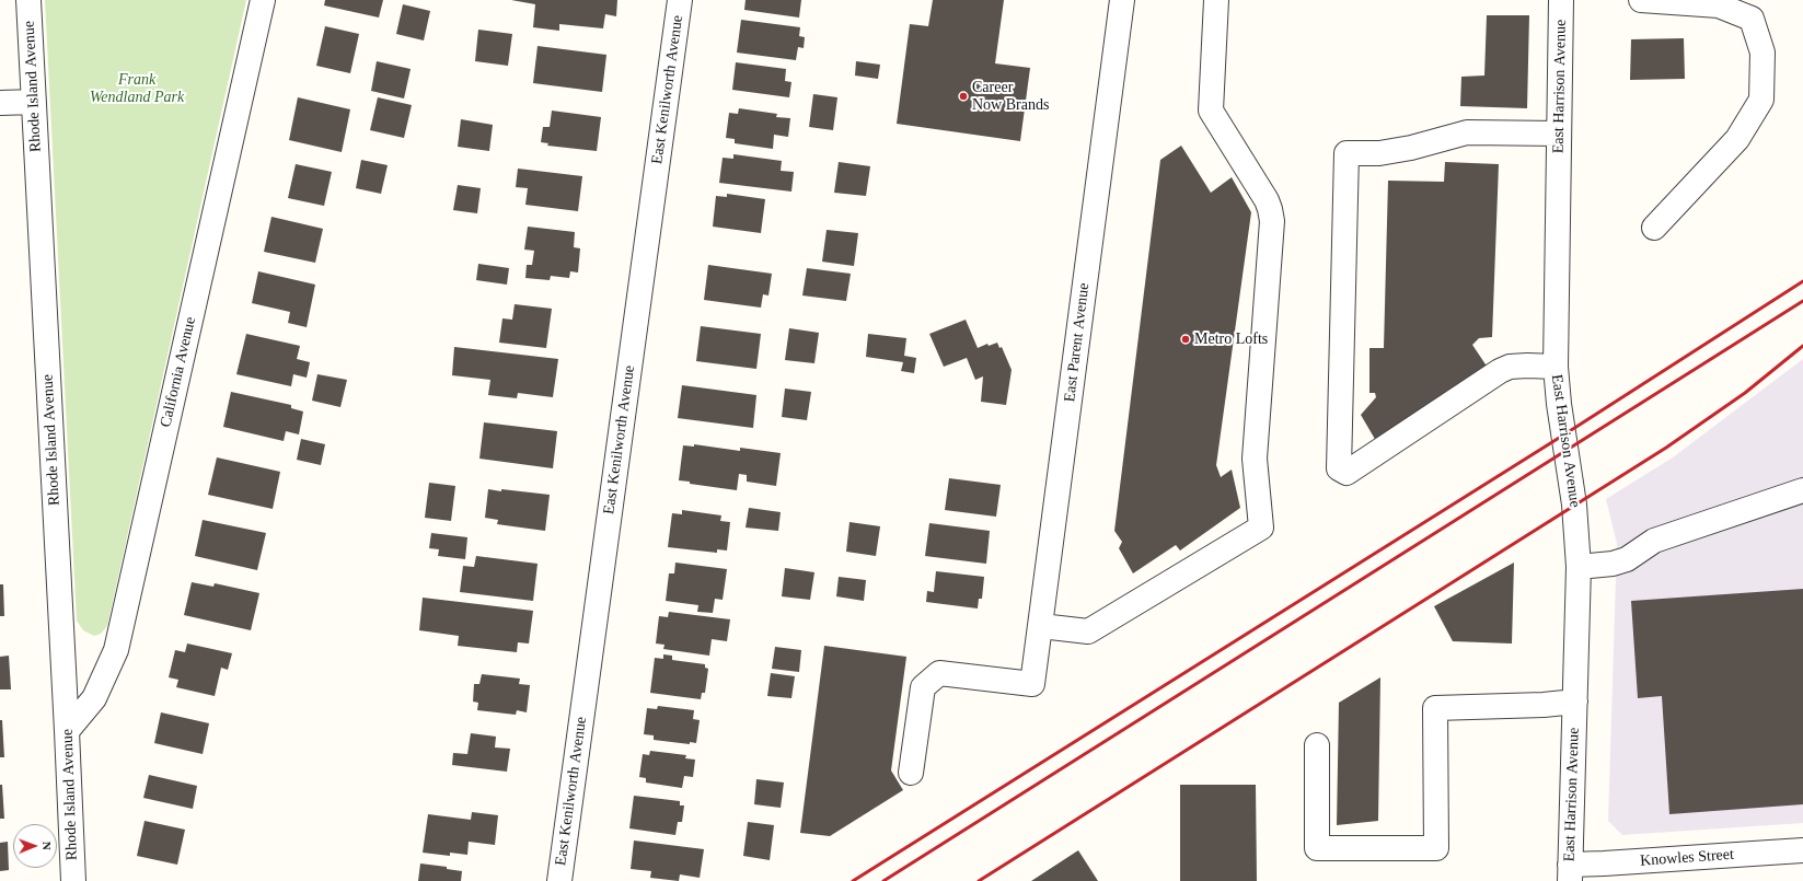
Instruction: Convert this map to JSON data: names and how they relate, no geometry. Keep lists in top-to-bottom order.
{
  "streets": {
    "street": [
      "Rhode Island Avenue",
      "East Harrison Avenue",
      "East Kenilworth Avenue",
      "East Parent Avenue",
      "California Avenue",
      "Knowles Street"
    ]
  },
  "crossings": [
    ["Rhode Island Avenue", "California Avenue"],
    ["East Harrison Avenue", "Knowles Street"]
  ],
  "parks": ["Frank Wendland Park"],
  "places": ["Career Now Brands", "Metro Lofts"],
  "north": "right"
}
